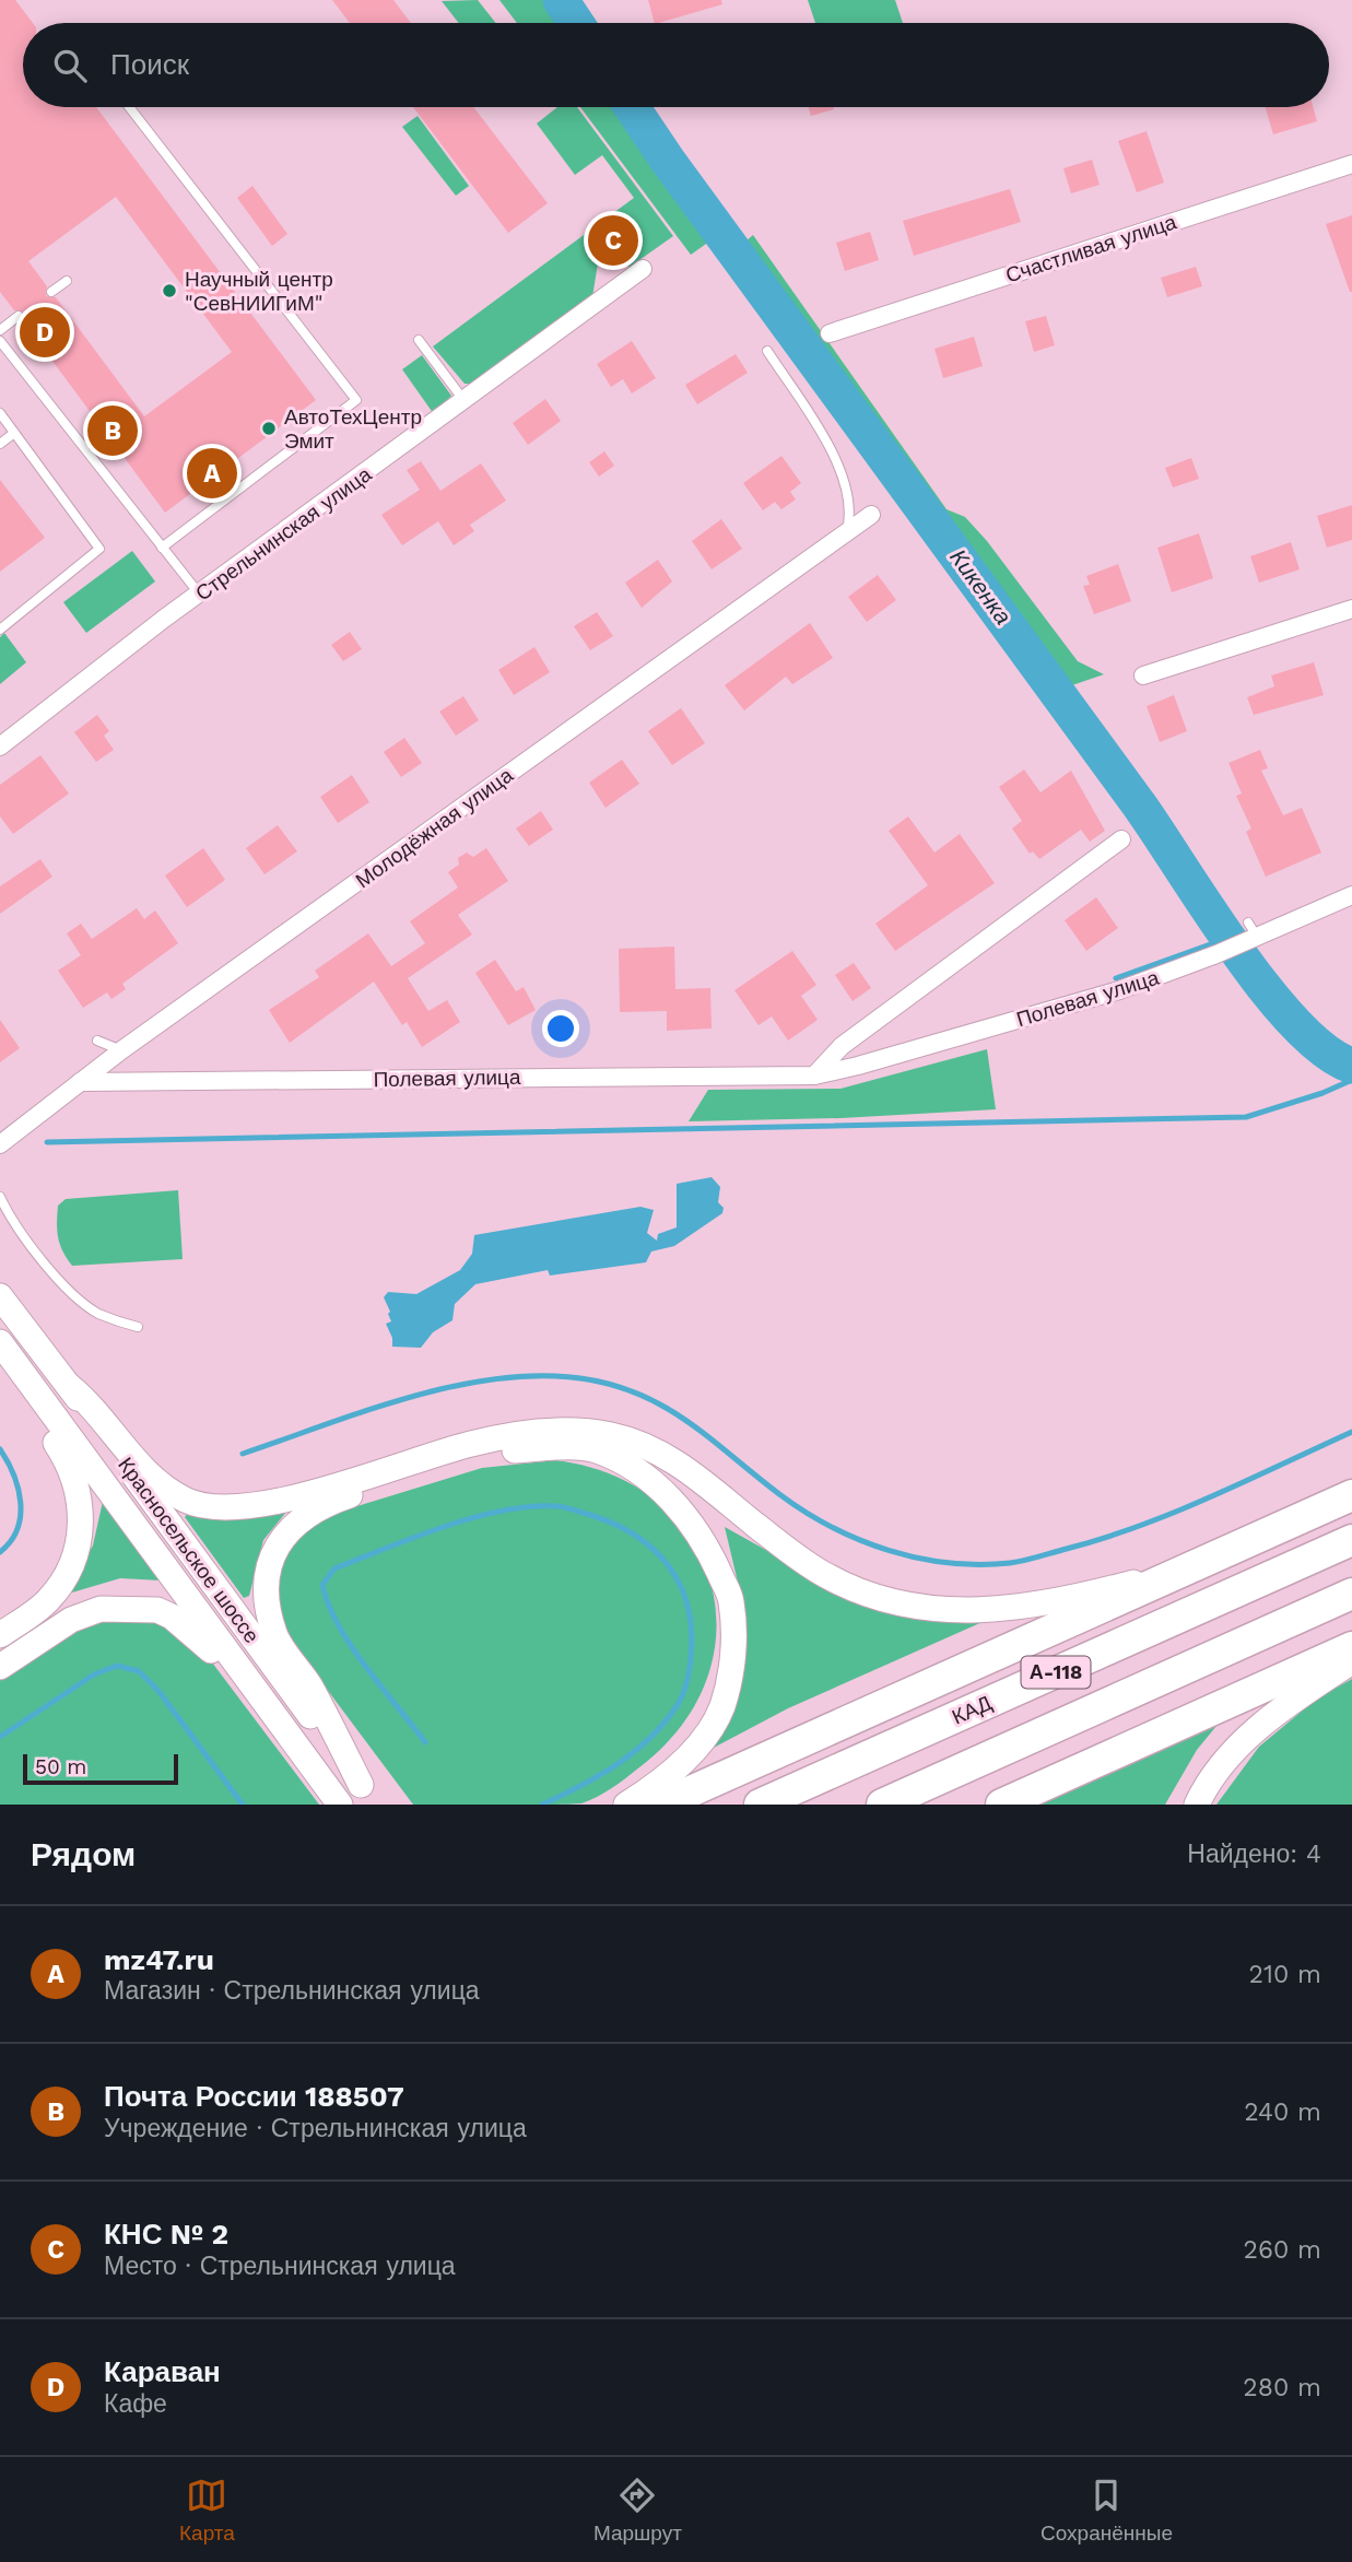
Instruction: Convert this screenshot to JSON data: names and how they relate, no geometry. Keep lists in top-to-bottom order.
{
  "streets": {
    "highway": ["А-118", "КАД"],
    "main road": ["Красносельское шоссе"],
    "street": [
      "Счастливая улица",
      "Стрельнинская улица",
      "Молодёжная улица",
      "Полевая улица"
    ]
  },
  "crossings": [
    ["Молодёжная улица", "Полевая улица"]
  ],
  "water": ["Кикенка"],
  "places": ["Научный центр \"СевНИИГиМ\"", "АвтоТехЦентр Эмит"],
  "scale_bar": "50 m",
  "page": {
    "search": "Поиск",
    "pins": [
      "C",
      "D",
      "B",
      "A"
    ],
    "scale": "50 m",
    "heading": ["Рядом", "Найдено: 4"],
    "list": [
      {
        "mark": "A",
        "name": "mz47.ru",
        "note": "Магазин · Стрельнинская улица",
        "value": "210 m"
      },
      {
        "mark": "B",
        "name": "Почта России 188507",
        "note": "Учреждение · Стрельнинская улица",
        "value": "240 m"
      },
      {
        "mark": "C",
        "name": "КНС № 2",
        "note": "Место · Стрельнинская улица",
        "value": "260 m"
      },
      {
        "mark": "D",
        "name": "Караван",
        "note": "Кафе",
        "value": "280 m"
      }
    ],
    "nav": ["Карта", "Маршрут", "Сохранённые"]
  }
}
